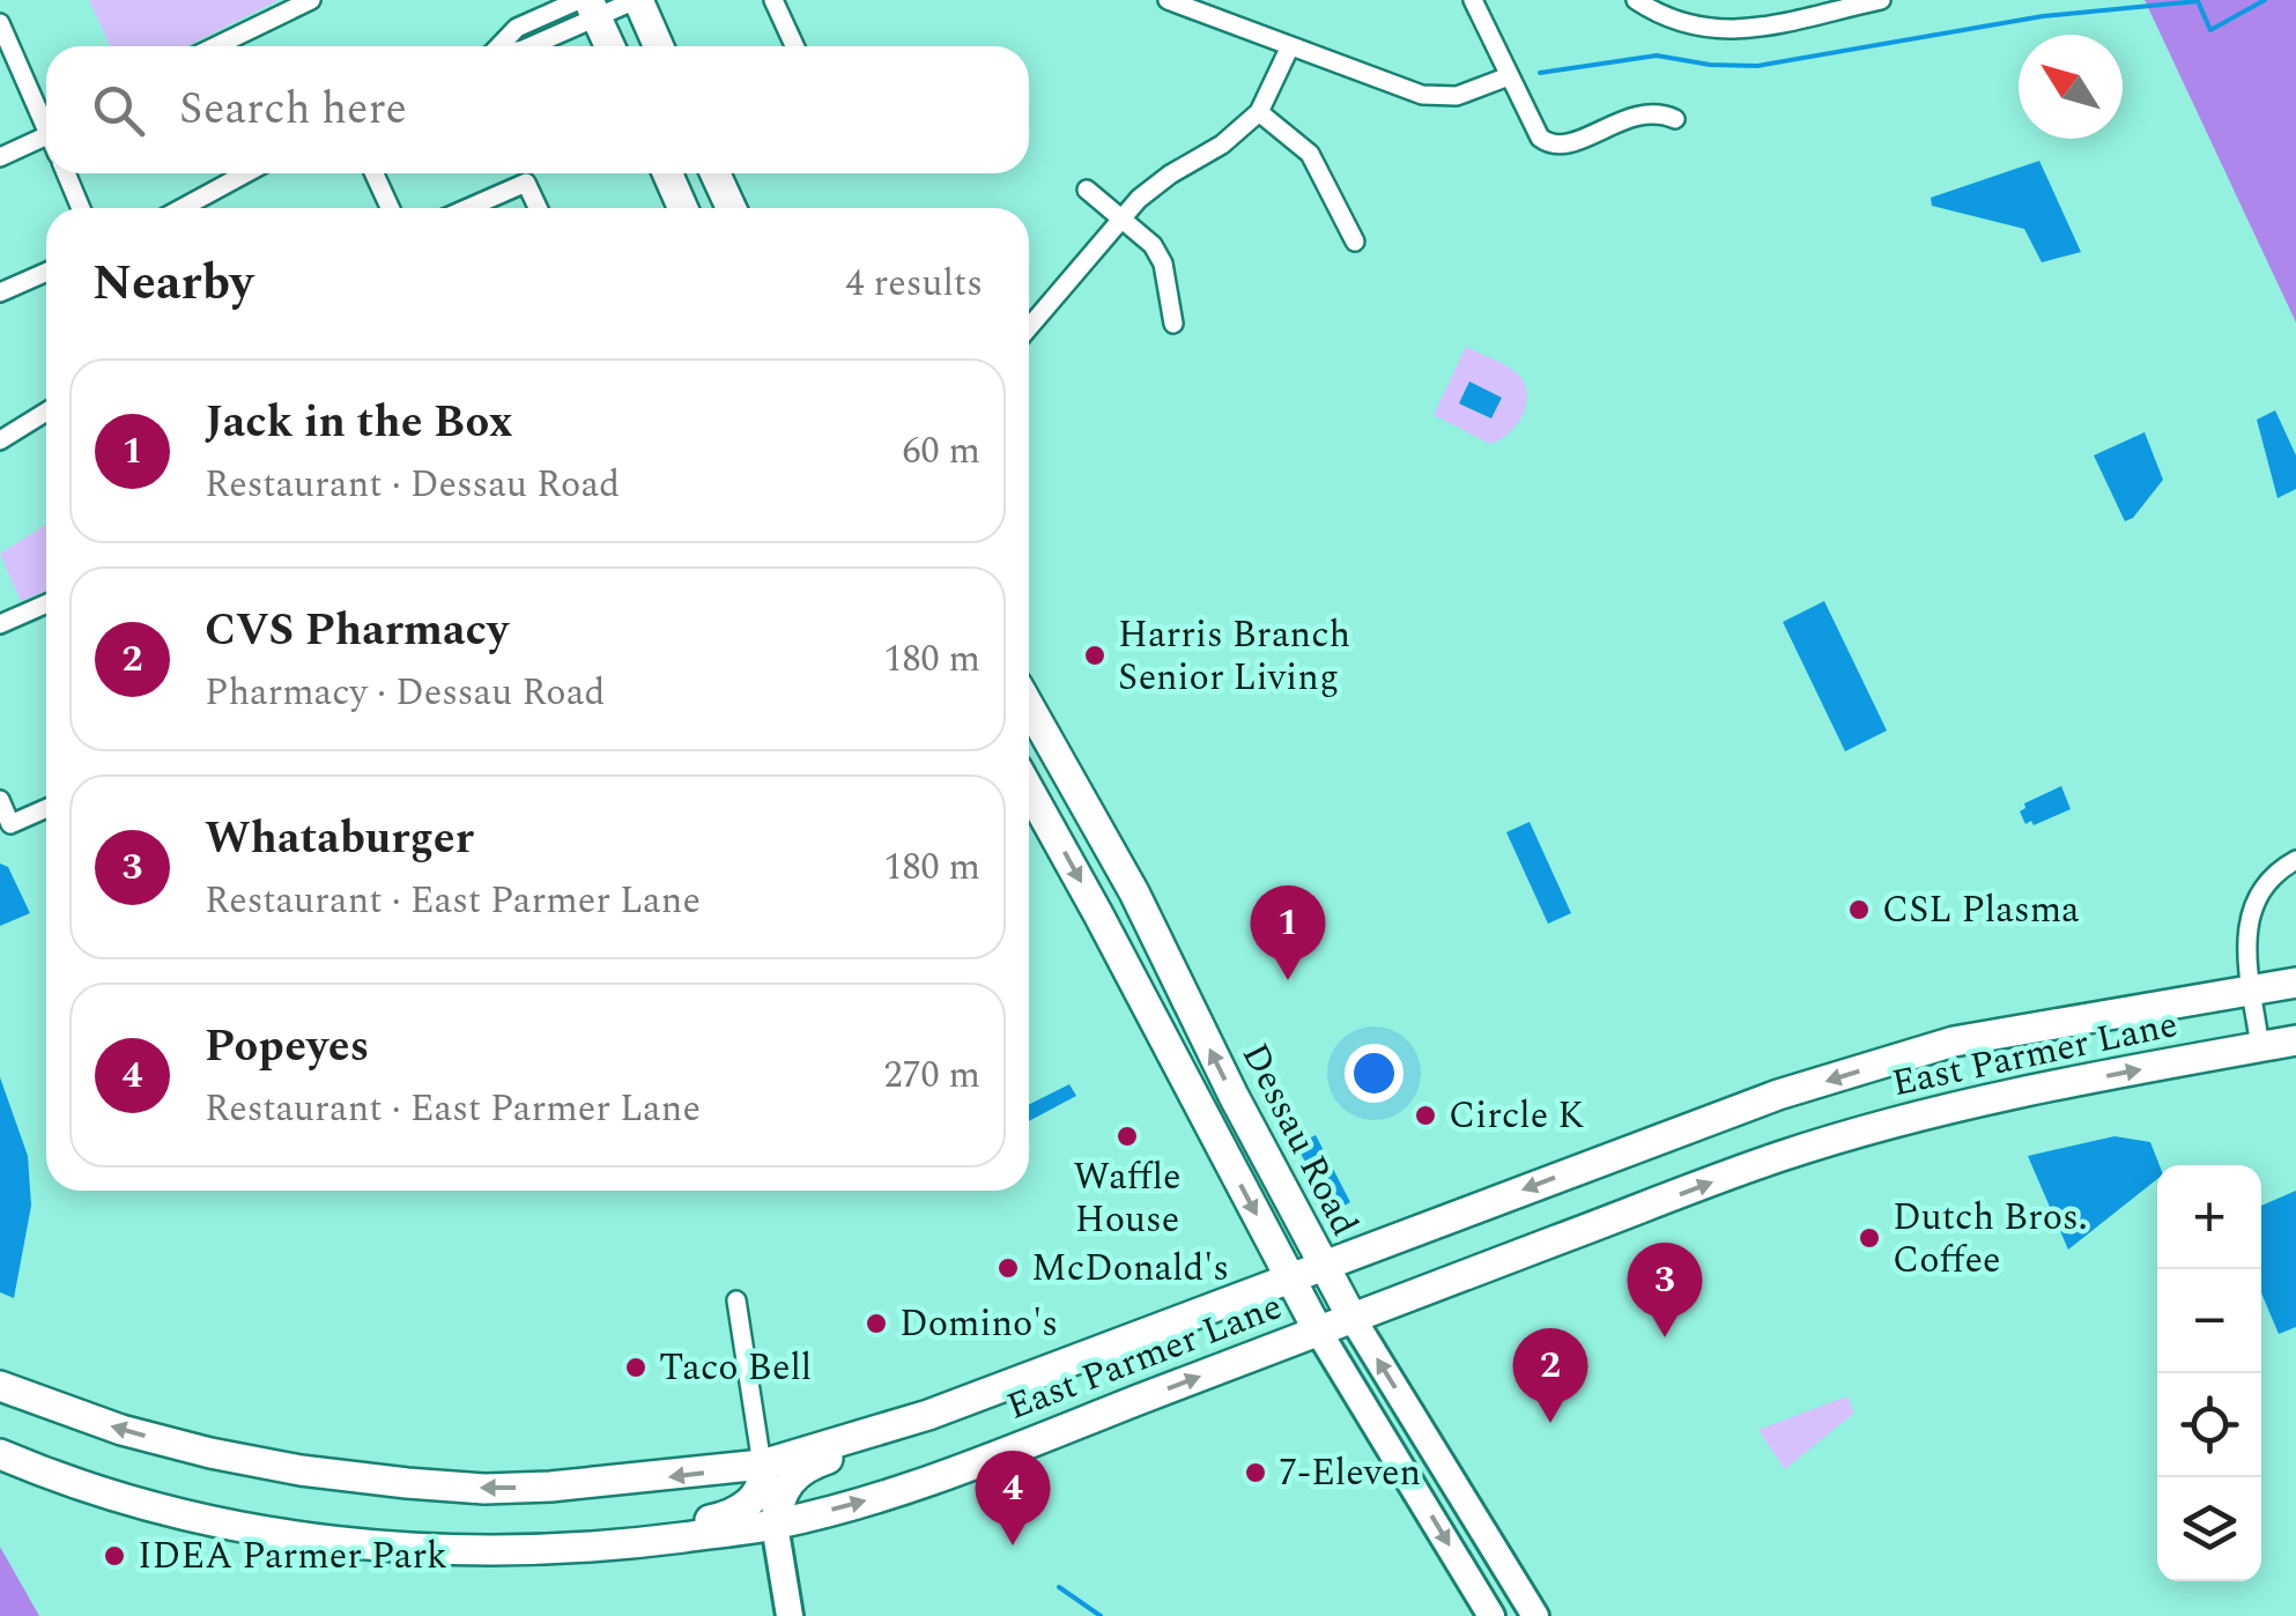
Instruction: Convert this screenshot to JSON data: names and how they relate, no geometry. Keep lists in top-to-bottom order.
{
  "streets": {
    "main road": ["East Parmer Lane", "Dessau Road"]
  },
  "crossings": [
    ["East Parmer Lane", "Dessau Road"]
  ],
  "places": [
    "Harris Branch Senior Living",
    "CSL Plasma",
    "Circle K",
    "Waffle House",
    "Dutch Bros. Coffee",
    "McDonald's",
    "Domino's",
    "Taco Bell",
    "7-Eleven",
    "IDEA Parmer Park"
  ],
  "north": "top left",
  "page": {
    "search": "Search here",
    "heading": ["Nearby", "4 results"],
    "list": [
      {
        "mark": "1",
        "name": "Jack in the Box",
        "note": "Restaurant · Dessau Road",
        "value": "60 m"
      },
      {
        "mark": "2",
        "name": "CVS Pharmacy",
        "note": "Pharmacy · Dessau Road",
        "value": "180 m"
      },
      {
        "mark": "3",
        "name": "Whataburger",
        "note": "Restaurant · East Parmer Lane",
        "value": "180 m"
      },
      {
        "mark": "4",
        "name": "Popeyes",
        "note": "Restaurant · East Parmer Lane",
        "value": "270 m"
      }
    ],
    "pins": [
      "1",
      "3",
      "2",
      "4"
    ],
    "map_buttons": ["+", "−"]
  }
}
